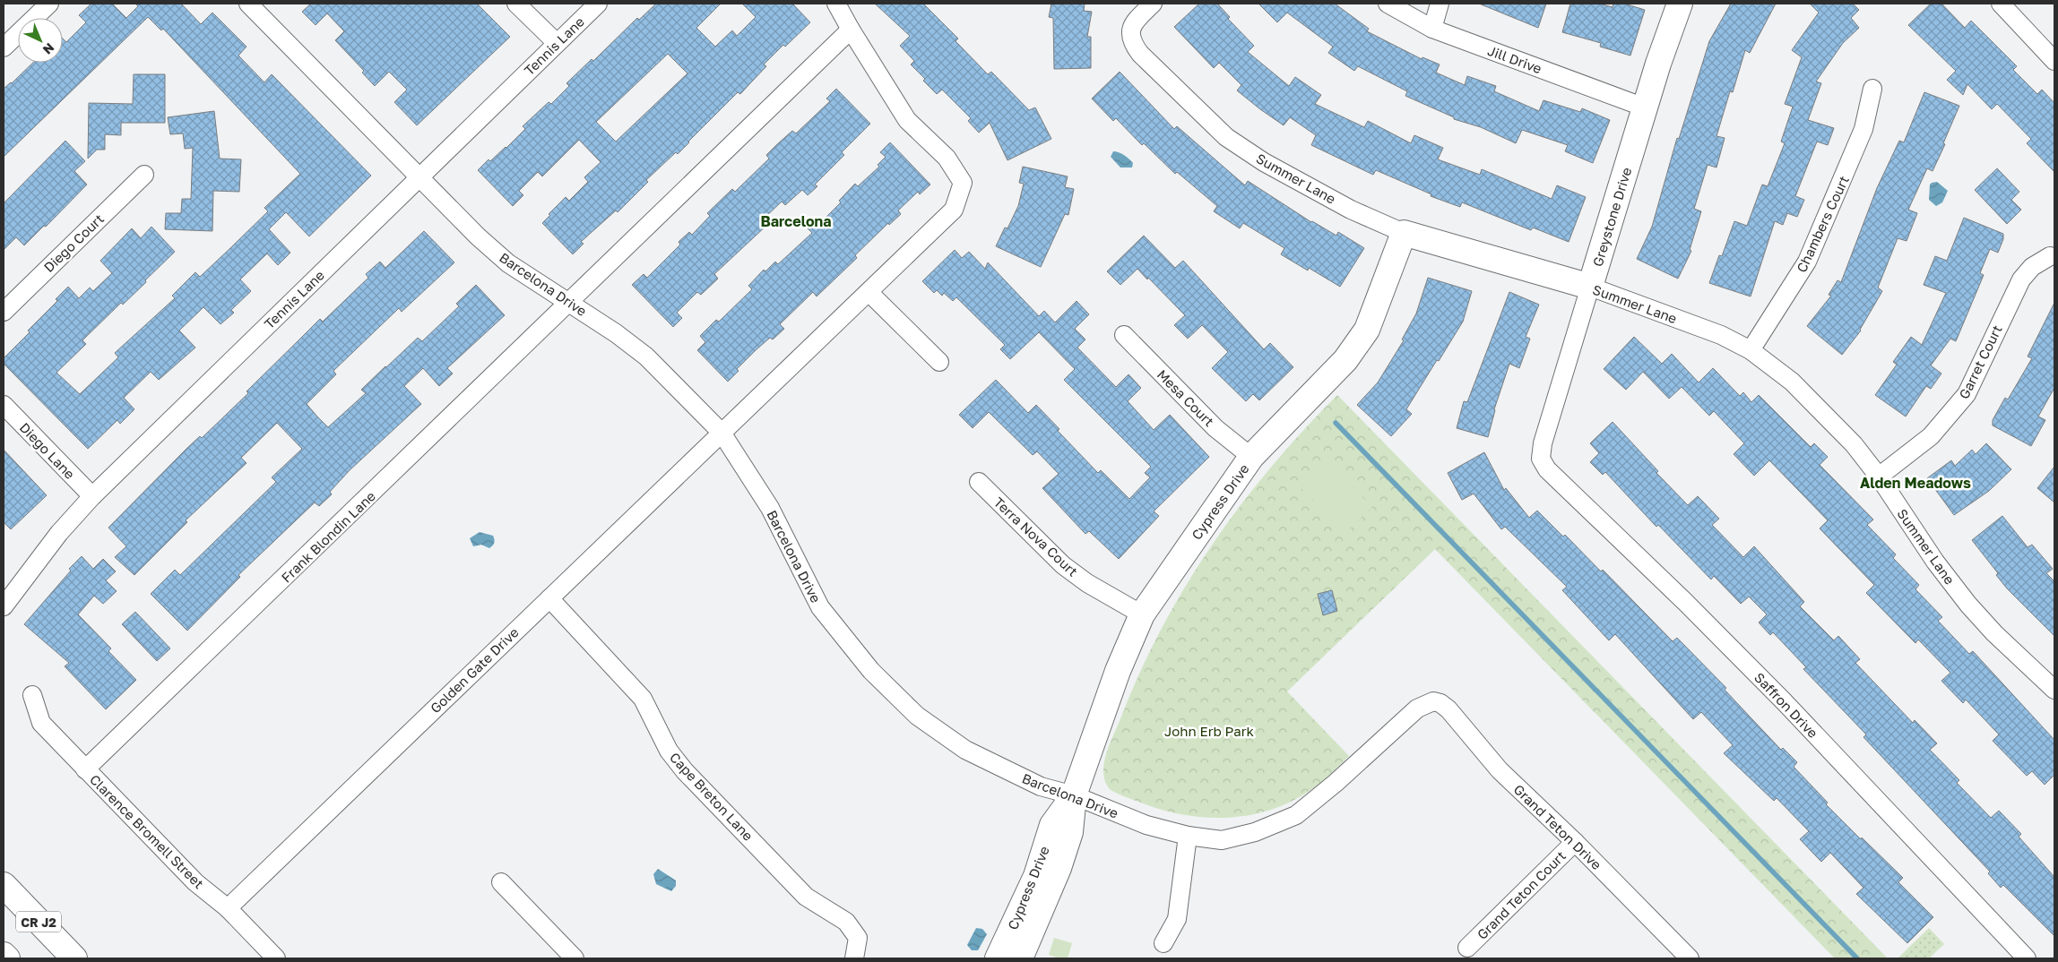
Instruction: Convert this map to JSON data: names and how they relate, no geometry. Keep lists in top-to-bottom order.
{
  "streets": {
    "street": [
      "Tennis Lane",
      "Jill Drive",
      "Summer Lane",
      "Greystone Drive",
      "Chambers Court",
      "Diego Court",
      "Barcelona Drive",
      "Garret Court",
      "Mesa Court",
      "Diego Lane",
      "Cypress Drive",
      "Frank Blondin Lane",
      "Terra Nova Court",
      "Golden Gate Drive",
      "Saffron Drive",
      "Cape Breton Lane",
      "Grand Teton Drive",
      "Clarence Bromell Street",
      "Grand Teton Court",
      "CR J2"
    ]
  },
  "crossings": [
    ["Tennis Lane", "Barcelona Drive"],
    ["Tennis Lane", "Diego Lane"],
    ["Jill Drive", "Greystone Drive"],
    ["Summer Lane", "Greystone Drive"],
    ["Summer Lane", "Chambers Court"],
    ["Summer Lane", "Garret Court"],
    ["Summer Lane", "Cypress Drive"],
    ["Greystone Drive", "Saffron Drive"],
    ["Barcelona Drive", "Cypress Drive"],
    ["Barcelona Drive", "Frank Blondin Lane"],
    ["Barcelona Drive", "Golden Gate Drive"],
    ["Barcelona Drive", "Grand Teton Drive"],
    ["Mesa Court", "Cypress Drive"],
    ["Cypress Drive", "Terra Nova Court"],
    ["Frank Blondin Lane", "Golden Gate Drive"],
    ["Frank Blondin Lane", "Clarence Bromell Street"],
    ["Golden Gate Drive", "Cape Breton Lane"],
    ["Golden Gate Drive", "Clarence Bromell Street"],
    ["Grand Teton Drive", "Grand Teton Court"]
  ],
  "districts": ["Barcelona", "Alden Meadows"],
  "parks": ["John Erb Park"],
  "north": "bottom right"
}
